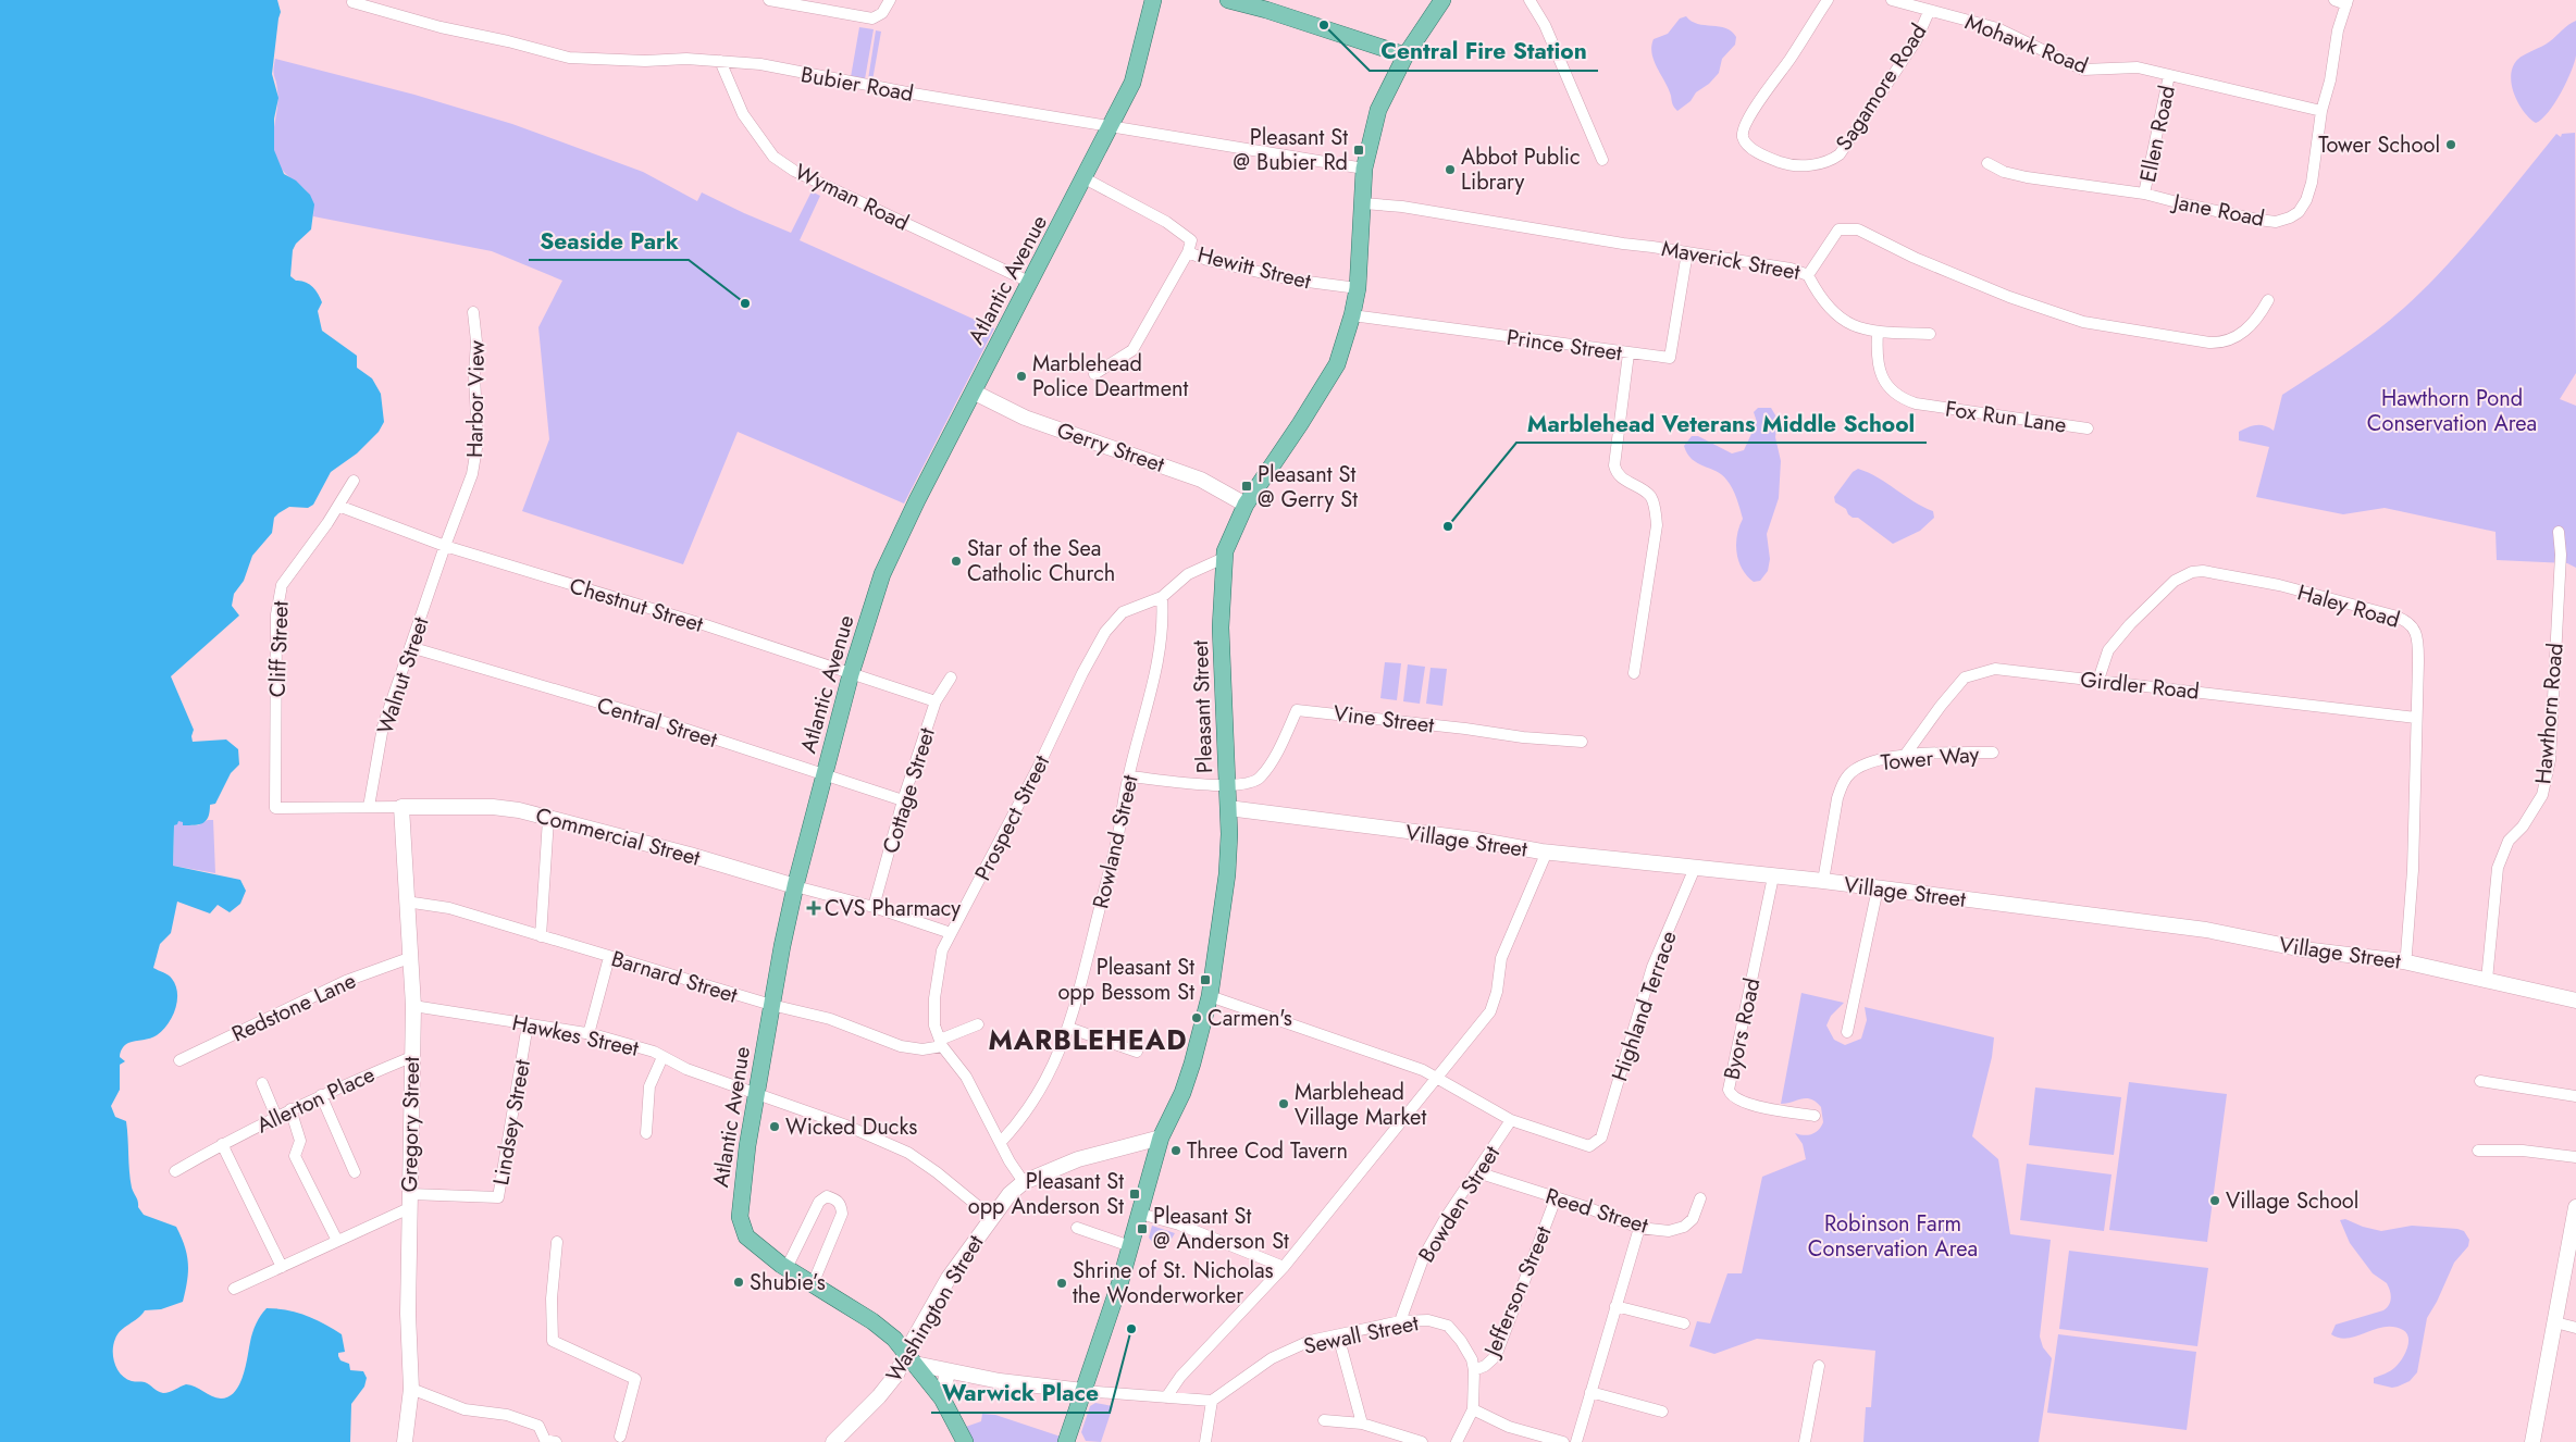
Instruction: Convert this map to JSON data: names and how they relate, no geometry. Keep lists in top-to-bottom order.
{
  "streets": {
    "main road": [
      "Atlantic Avenue",
      "Gerry Street",
      "Pleasant Street",
      "Commercial Street",
      "Village Street",
      "Gregory Street",
      "Washington Street"
    ],
    "street": [
      "Mohawk Road",
      "Bubier Road",
      "Sagamore Road",
      "Ellen Road",
      "Wyman Road",
      "Jane Road",
      "Maverick Street",
      "Hewitt Street",
      "Prince Street",
      "Harbor View",
      "Fox Run Lane",
      "Chestnut Street",
      "Haley Road",
      "Cliff Street",
      "Walnut Street",
      "Girdler Road",
      "Hawthorn Road",
      "Vine Street",
      "Central Street",
      "Tower Way",
      "Cottage Street",
      "Prospect Street",
      "Rowland Street",
      "Barnard Street",
      "Highland Terrace",
      "Redstone Lane",
      "Byors Road",
      "Hawkes Street",
      "Allerton Place",
      "Lindsey Street",
      "Bowden Street",
      "Reed Street",
      "Jefferson Street",
      "Sewall Street"
    ]
  },
  "crossings": [
    ["Mohawk Road", "Sagamore Road"],
    ["Mohawk Road", "Ellen Road"],
    ["Mohawk Road", "Jane Road"],
    ["Bubier Road", "Wyman Road"],
    ["Bubier Road", "Atlantic Avenue"],
    ["Bubier Road", "Pleasant Street"],
    ["Ellen Road", "Jane Road"],
    ["Wyman Road", "Atlantic Avenue"],
    ["Maverick Street", "Prince Street"],
    ["Maverick Street", "Pleasant Street"],
    ["Hewitt Street", "Atlantic Avenue"],
    ["Hewitt Street", "Pleasant Street"],
    ["Atlantic Avenue", "Gerry Street"],
    ["Atlantic Avenue", "Chestnut Street"],
    ["Atlantic Avenue", "Central Street"],
    ["Atlantic Avenue", "Commercial Street"],
    ["Atlantic Avenue", "Barnard Street"],
    ["Atlantic Avenue", "Hawkes Street"],
    ["Atlantic Avenue", "Washington Street"],
    ["Prince Street", "Pleasant Street"],
    ["Harbor View", "Chestnut Street"],
    ["Harbor View", "Walnut Street"],
    ["Gerry Street", "Pleasant Street"],
    ["Chestnut Street", "Cliff Street"],
    ["Chestnut Street", "Walnut Street"],
    ["Chestnut Street", "Cottage Street"],
    ["Haley Road", "Girdler Road"],
    ["Haley Road", "Village Street"],
    ["Cliff Street", "Commercial Street"],
    ["Walnut Street", "Central Street"],
    ["Walnut Street", "Commercial Street"],
    ["Girdler Road", "Tower Way"],
    ["Pleasant Street", "Vine Street"],
    ["Pleasant Street", "Village Street"],
    ["Pleasant Street", "Washington Street"],
    ["Hawthorn Road", "Village Street"],
    ["Central Street", "Cottage Street"],
    ["Tower Way", "Village Street"],
    ["Cottage Street", "Commercial Street"],
    ["Prospect Street", "Commercial Street"],
    ["Prospect Street", "Rowland Street"],
    ["Prospect Street", "Barnard Street"],
    ["Prospect Street", "Washington Street"],
    ["Commercial Street", "Gregory Street"],
    ["Village Street", "Highland Terrace"],
    ["Village Street", "Byors Road"],
    ["Barnard Street", "Gregory Street"],
    ["Highland Terrace", "Bowden Street"],
    ["Redstone Lane", "Gregory Street"],
    ["Hawkes Street", "Lindsey Street"],
    ["Hawkes Street", "Gregory Street"],
    ["Hawkes Street", "Washington Street"],
    ["Allerton Place", "Gregory Street"],
    ["Lindsey Street", "Gregory Street"],
    ["Bowden Street", "Reed Street"],
    ["Bowden Street", "Sewall Street"],
    ["Reed Street", "Jefferson Street"],
    ["Jefferson Street", "Sewall Street"]
  ],
  "districts": ["MARBLEHEAD"],
  "parks": ["Hawthorn Pond Conservation Area", "Robinson Farm Conservation Area"],
  "places": {
    "other": [
      "Central Fire Station",
      "Tower School",
      "Abbot Public Library",
      "Seaside Park",
      "Marblehead Police Deartment",
      "Marblehead Veterans Middle School",
      "Star of the Sea Catholic Church",
      "Carmen's",
      "Marblehead Village Market",
      "Wicked Ducks",
      "Three Cod Tavern",
      "Village School",
      "Shubie’s",
      "Shrine of St. Nicholas the Wonderworker",
      "Warwick Place"
    ],
    "transit": [
      "Pleasant St @ Bubier Rd",
      "Pleasant St @ Gerry St",
      "Pleasant St opp Bessom St",
      "Pleasant St opp Anderson St",
      "Pleasant St @ Anderson St"
    ],
    "health": ["CVS Pharmacy"]
  }
}
